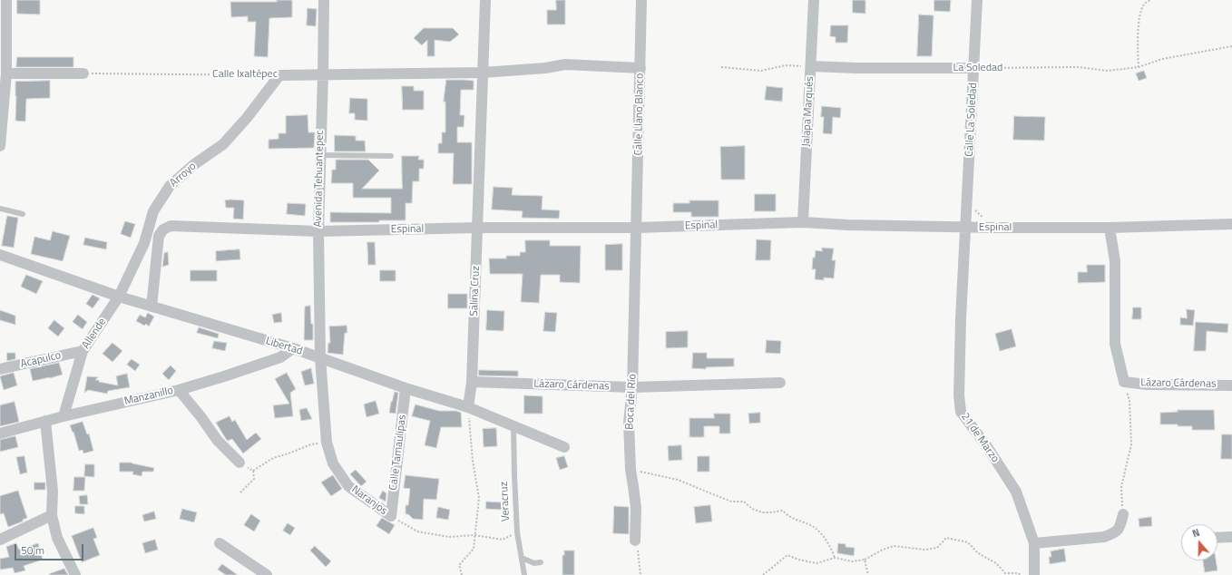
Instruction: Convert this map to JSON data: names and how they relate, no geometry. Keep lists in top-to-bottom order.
{
  "streets": {
    "street": [
      "La Soledad",
      "Calle Ixaltépec",
      "Jalapa Marqués",
      "Calle Llano Blanco",
      "Calle La Soledad",
      "Arroyo",
      "Avenida Tehuantepec",
      "Espinal",
      "Salina Cruz",
      "Allende",
      "Libertad",
      "Acapulco",
      "Lázaro Cárdenas",
      "Manzanillo",
      "Boca del Río",
      "21 de Marzo",
      "Calle Tamaulipas",
      "Naranjos"
    ],
    "lane": ["Veracruz"]
  },
  "crossings": [
    ["La Soledad", "Jalapa Marqués"],
    ["La Soledad", "Calle La Soledad"],
    ["Calle Ixaltépec", "Calle Llano Blanco"],
    ["Calle Ixaltépec", "Arroyo"],
    ["Calle Ixaltépec", "Avenida Tehuantepec"],
    ["Calle Ixaltépec", "Salina Cruz"],
    ["Jalapa Marqués", "Espinal"],
    ["Calle Llano Blanco", "Espinal"],
    ["Calle Llano Blanco", "Boca del Río"],
    ["Calle La Soledad", "Espinal"],
    ["Calle La Soledad", "21 de Marzo"],
    ["Arroyo", "Allende"],
    ["Arroyo", "Libertad"],
    ["Avenida Tehuantepec", "Espinal"],
    ["Avenida Tehuantepec", "Libertad"],
    ["Avenida Tehuantepec", "Naranjos"],
    ["Espinal", "Salina Cruz"],
    ["Espinal", "Libertad"],
    ["Espinal", "Boca del Río"],
    ["Espinal", "21 de Marzo"],
    ["Salina Cruz", "Libertad"],
    ["Salina Cruz", "Lázaro Cárdenas"],
    ["Allende", "Libertad"],
    ["Allende", "Acapulco"],
    ["Allende", "Manzanillo"],
    ["Libertad", "Manzanillo"],
    ["Libertad", "Calle Tamaulipas"],
    ["Libertad", "Naranjos"],
    ["Libertad", "Veracruz"],
    ["Lázaro Cárdenas", "Boca del Río"],
    ["Calle Tamaulipas", "Naranjos"],
    ["Naranjos", "Veracruz"]
  ],
  "scale_bar": "50 m",
  "north": "top"
}
